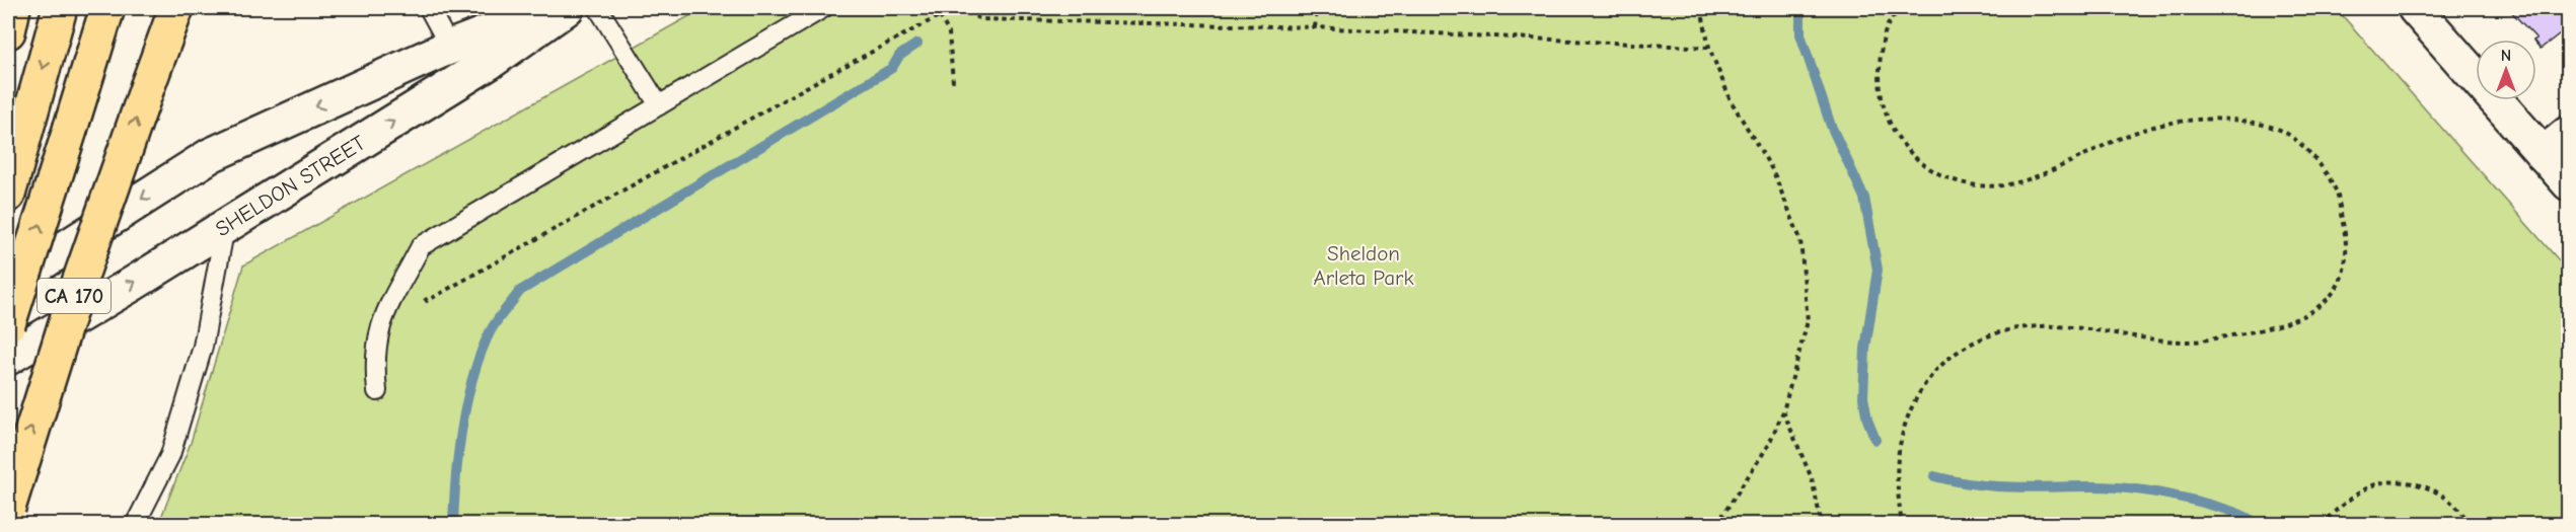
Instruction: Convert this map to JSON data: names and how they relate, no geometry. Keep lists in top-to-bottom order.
{
  "streets": {
    "highway": ["CA 170"],
    "main road": ["SHELDON STREET"]
  },
  "parks": ["Sheldon Arleta Park"],
  "north": "top"
}
